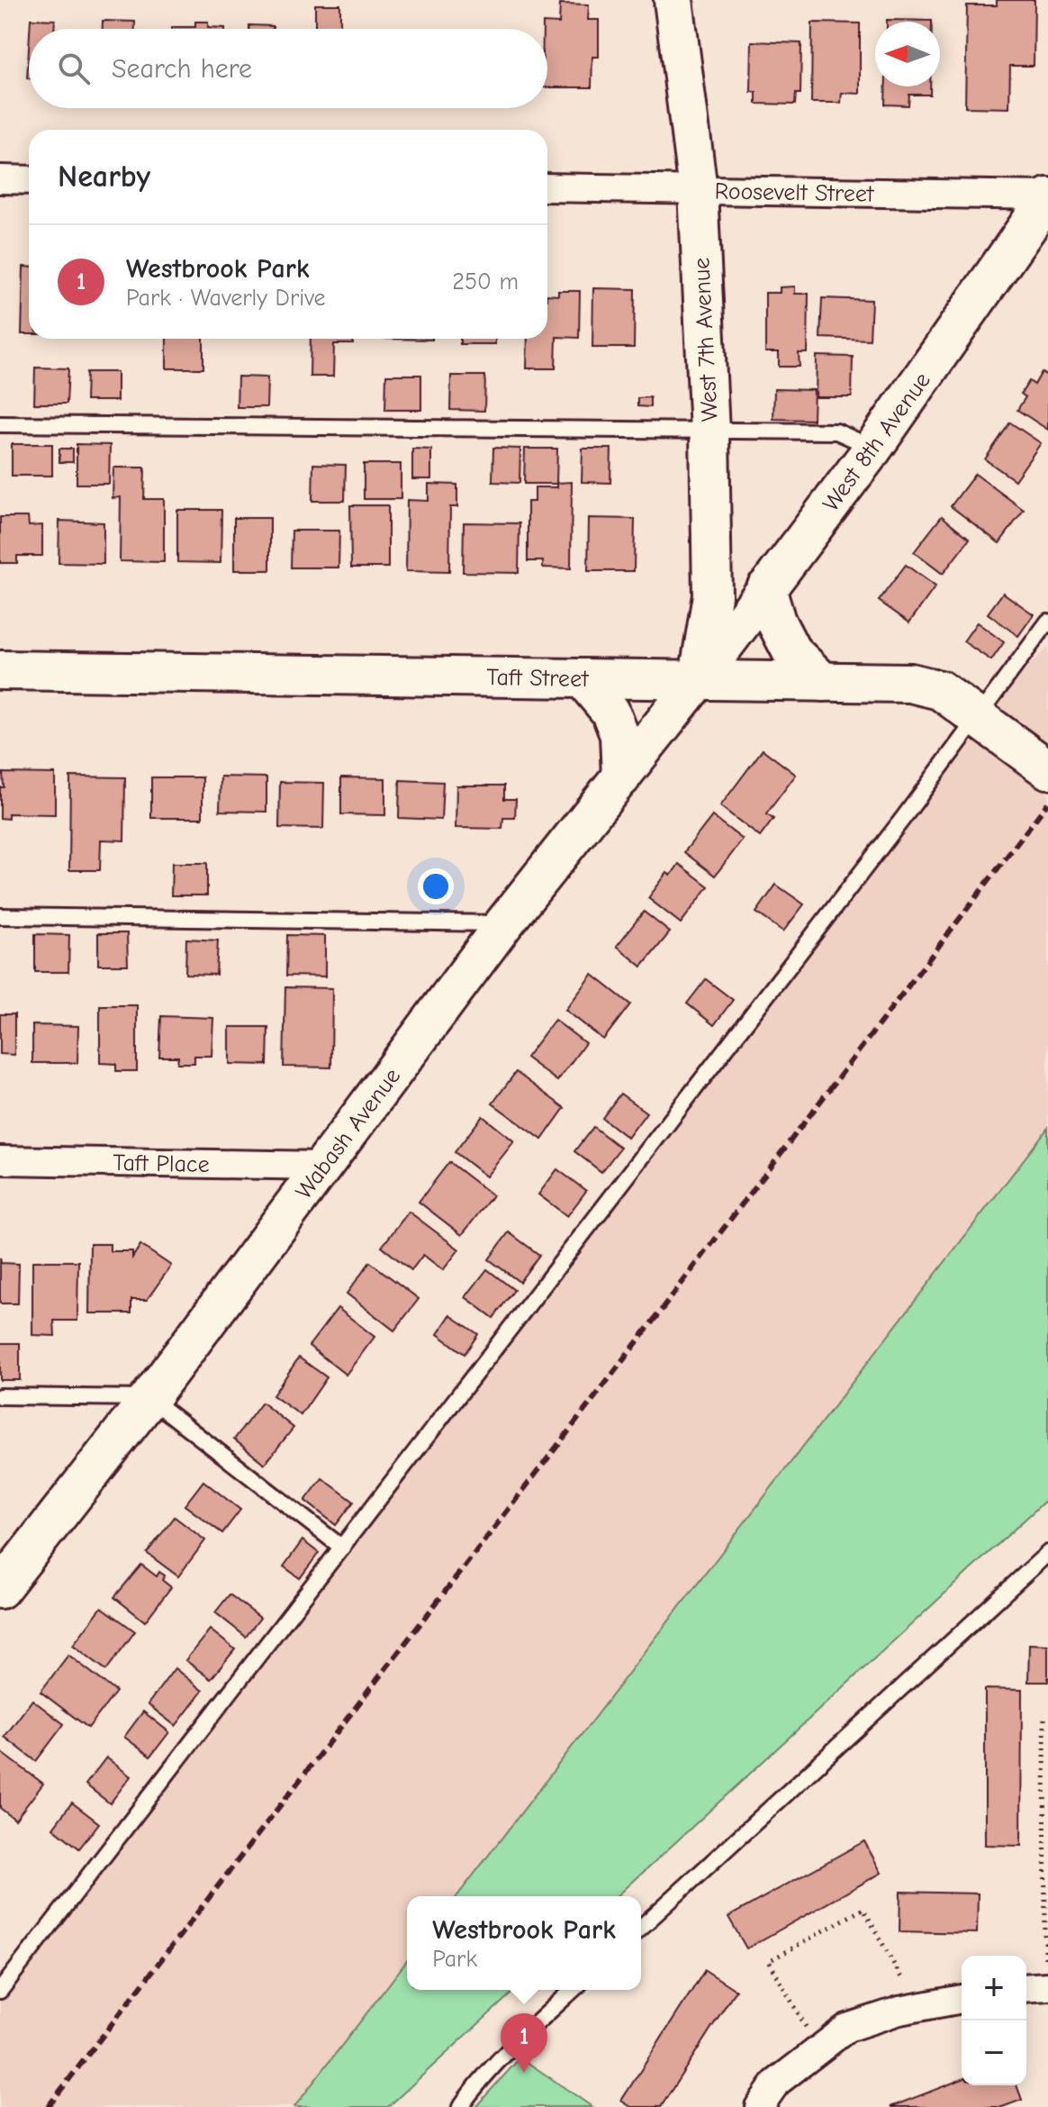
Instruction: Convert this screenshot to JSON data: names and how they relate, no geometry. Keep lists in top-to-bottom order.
{
  "streets": {
    "street": [
      "Roosevelt Street",
      "West 7th Avenue",
      "West 8th Avenue",
      "Taft Street",
      "Wabash Avenue",
      "Taft Place"
    ]
  },
  "crossings": [
    ["Roosevelt Street", "West 7th Avenue"],
    ["Roosevelt Street", "West 8th Avenue"],
    ["West 7th Avenue", "West 8th Avenue"],
    ["West 7th Avenue", "Taft Street"],
    ["West 7th Avenue", "Wabash Avenue"],
    ["West 8th Avenue", "Taft Street"],
    ["West 8th Avenue", "Wabash Avenue"],
    ["Taft Street", "Wabash Avenue"],
    ["Wabash Avenue", "Taft Place"]
  ],
  "north": "left",
  "page": {
    "search": "Search here",
    "heading": "Nearby",
    "list": [
      {
        "mark": "1",
        "name": "Westbrook Park",
        "note": "Park · Waverly Drive",
        "value": "250 m"
      }
    ],
    "popup": ["Westbrook Park", "Park"],
    "map_buttons": ["+", "−"],
    "pins": "1"
  }
}
